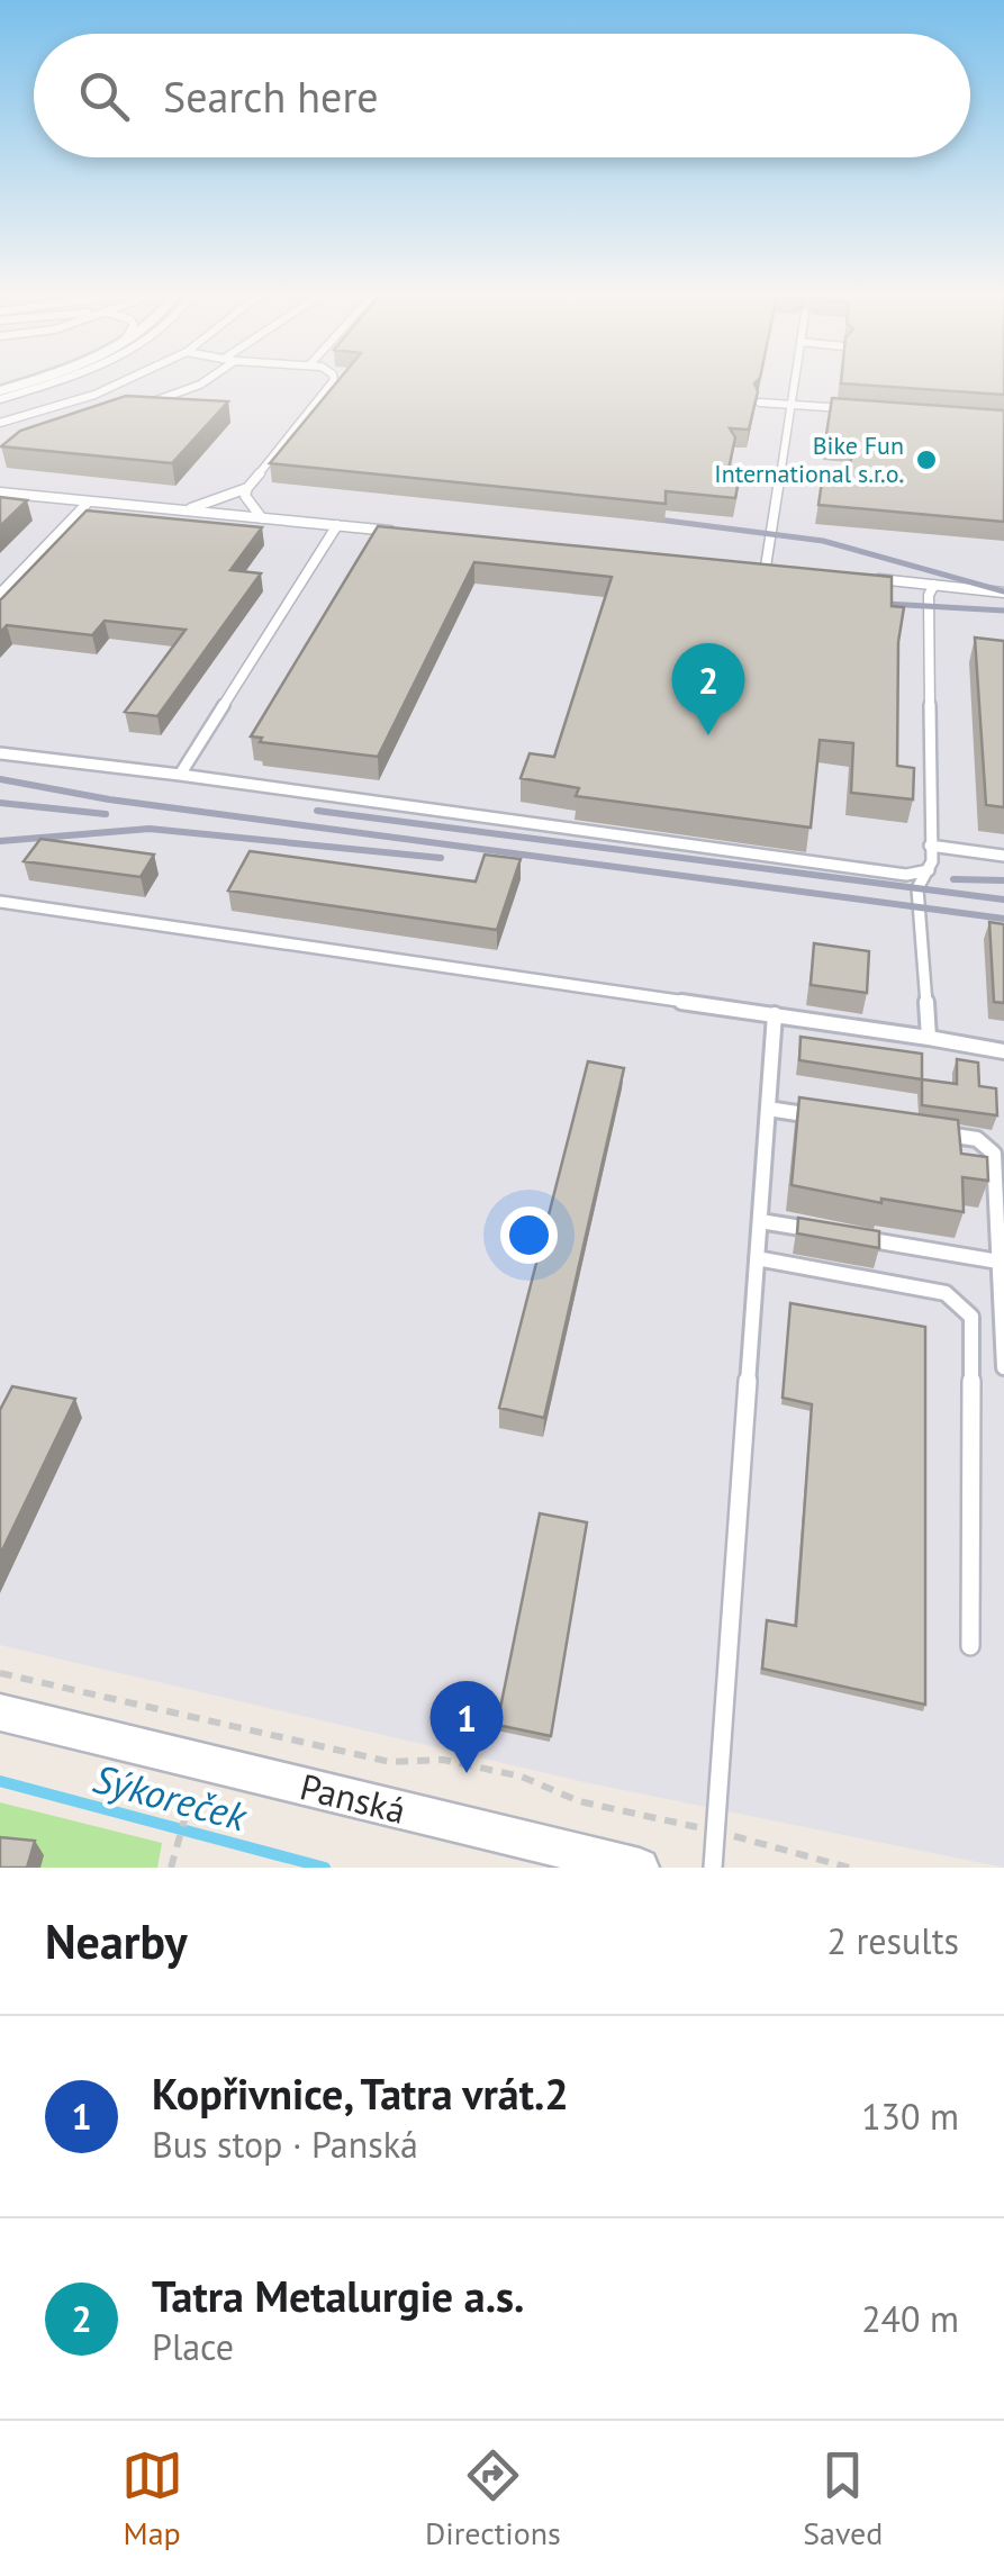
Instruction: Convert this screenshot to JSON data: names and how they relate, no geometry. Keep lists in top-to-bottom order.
{
  "streets": {
    "street": ["Panská"]
  },
  "water": ["Sýkoreček"],
  "places": ["Bike Fun International s.r.o."],
  "page": {
    "search": "Search here",
    "pins": ["2", "1"],
    "heading": ["Nearby", "2 results"],
    "list": [
      {
        "mark": "1",
        "name": "Kopřivnice, Tatra vrát.2",
        "note": "Bus stop · Panská",
        "value": "130 m"
      },
      {
        "mark": "2",
        "name": "Tatra Metalurgie a.s.",
        "note": "Place",
        "value": "240 m"
      }
    ],
    "nav": ["Map", "Directions", "Saved"]
  }
}
